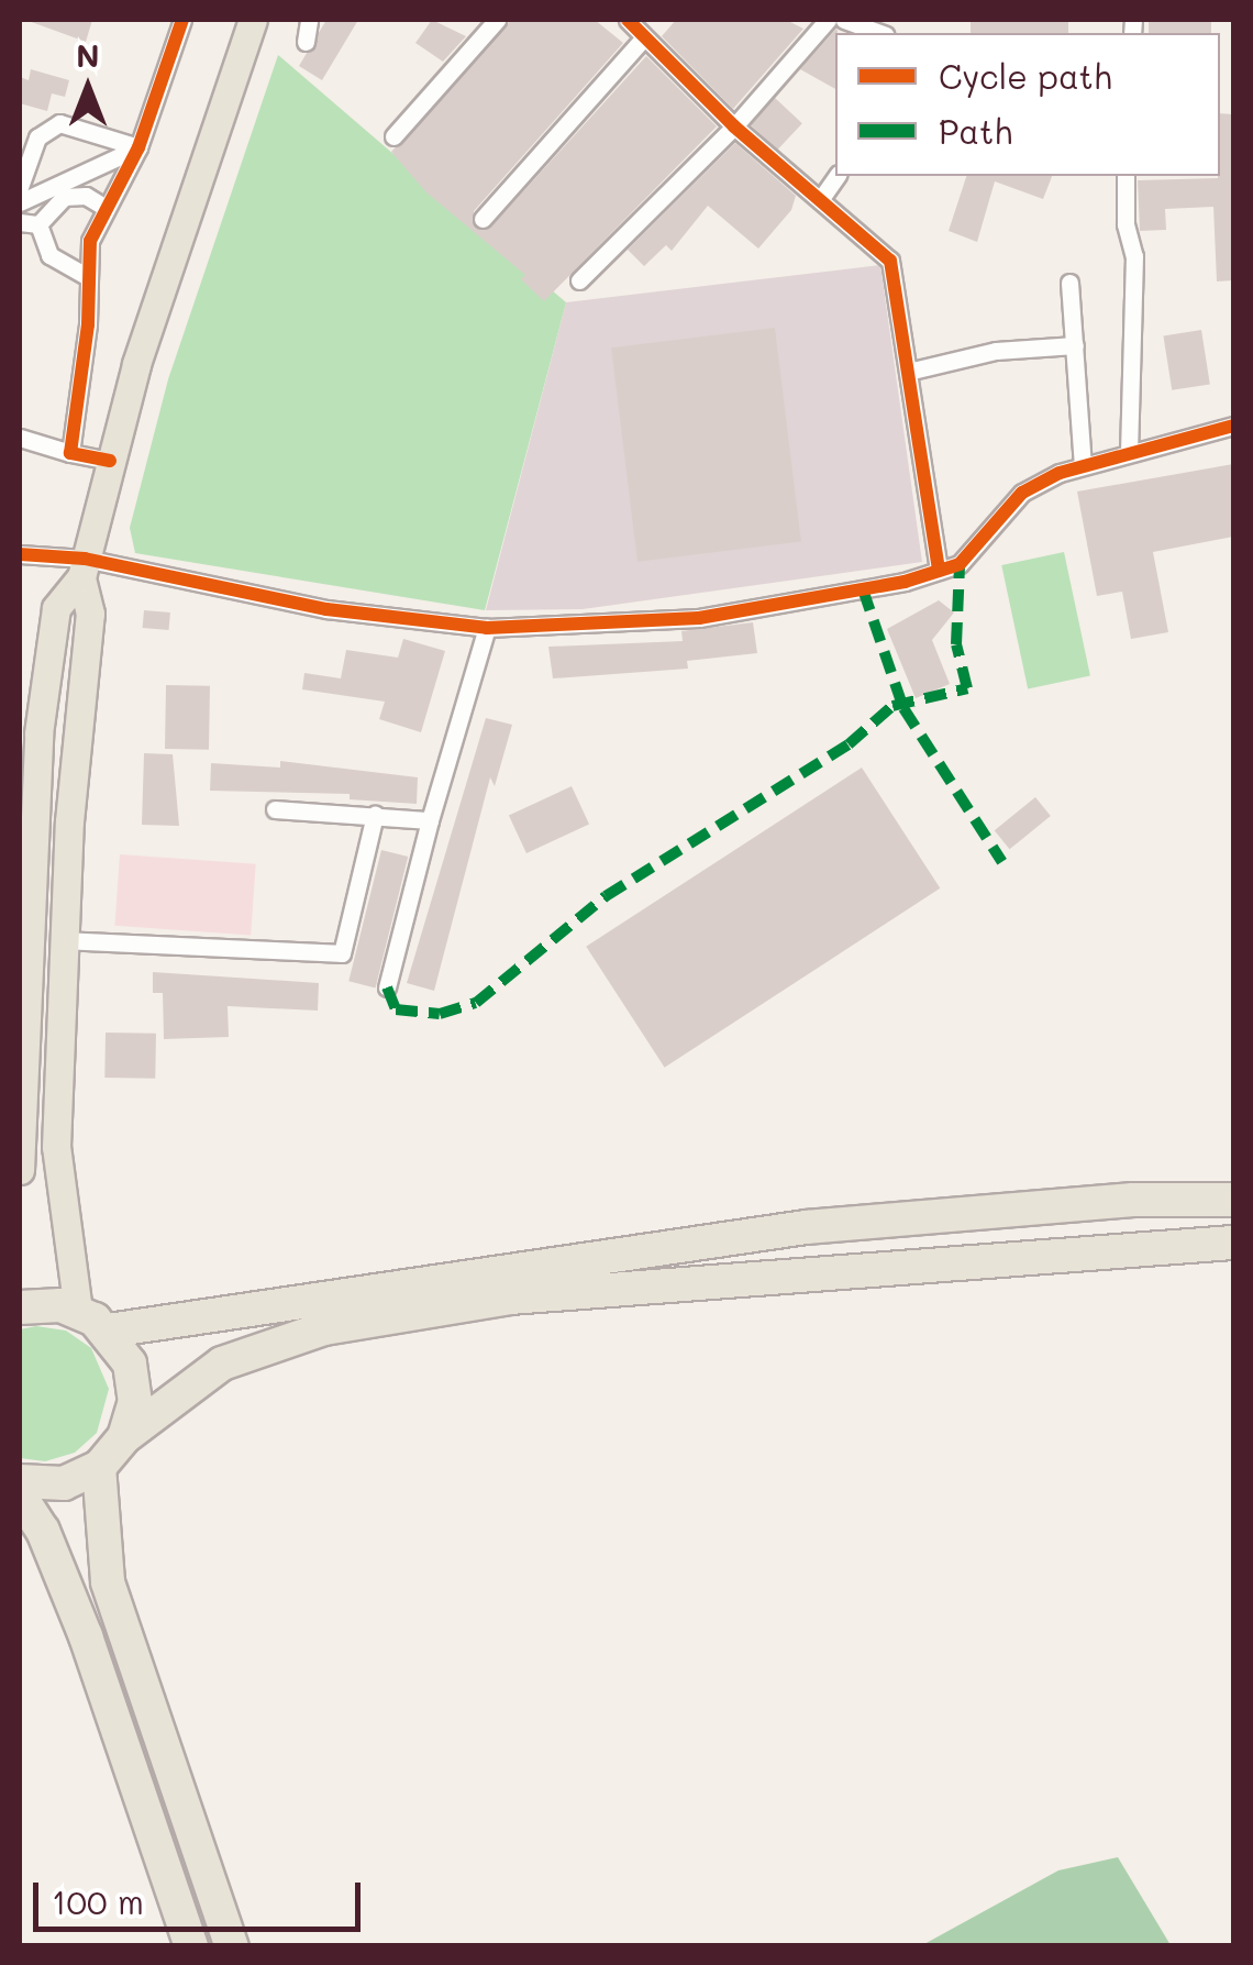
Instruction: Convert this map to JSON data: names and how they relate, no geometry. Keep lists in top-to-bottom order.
{
  "legend": ["Cycle path", "Path"],
  "scale_bar": "100 m",
  "north": "top"
}
